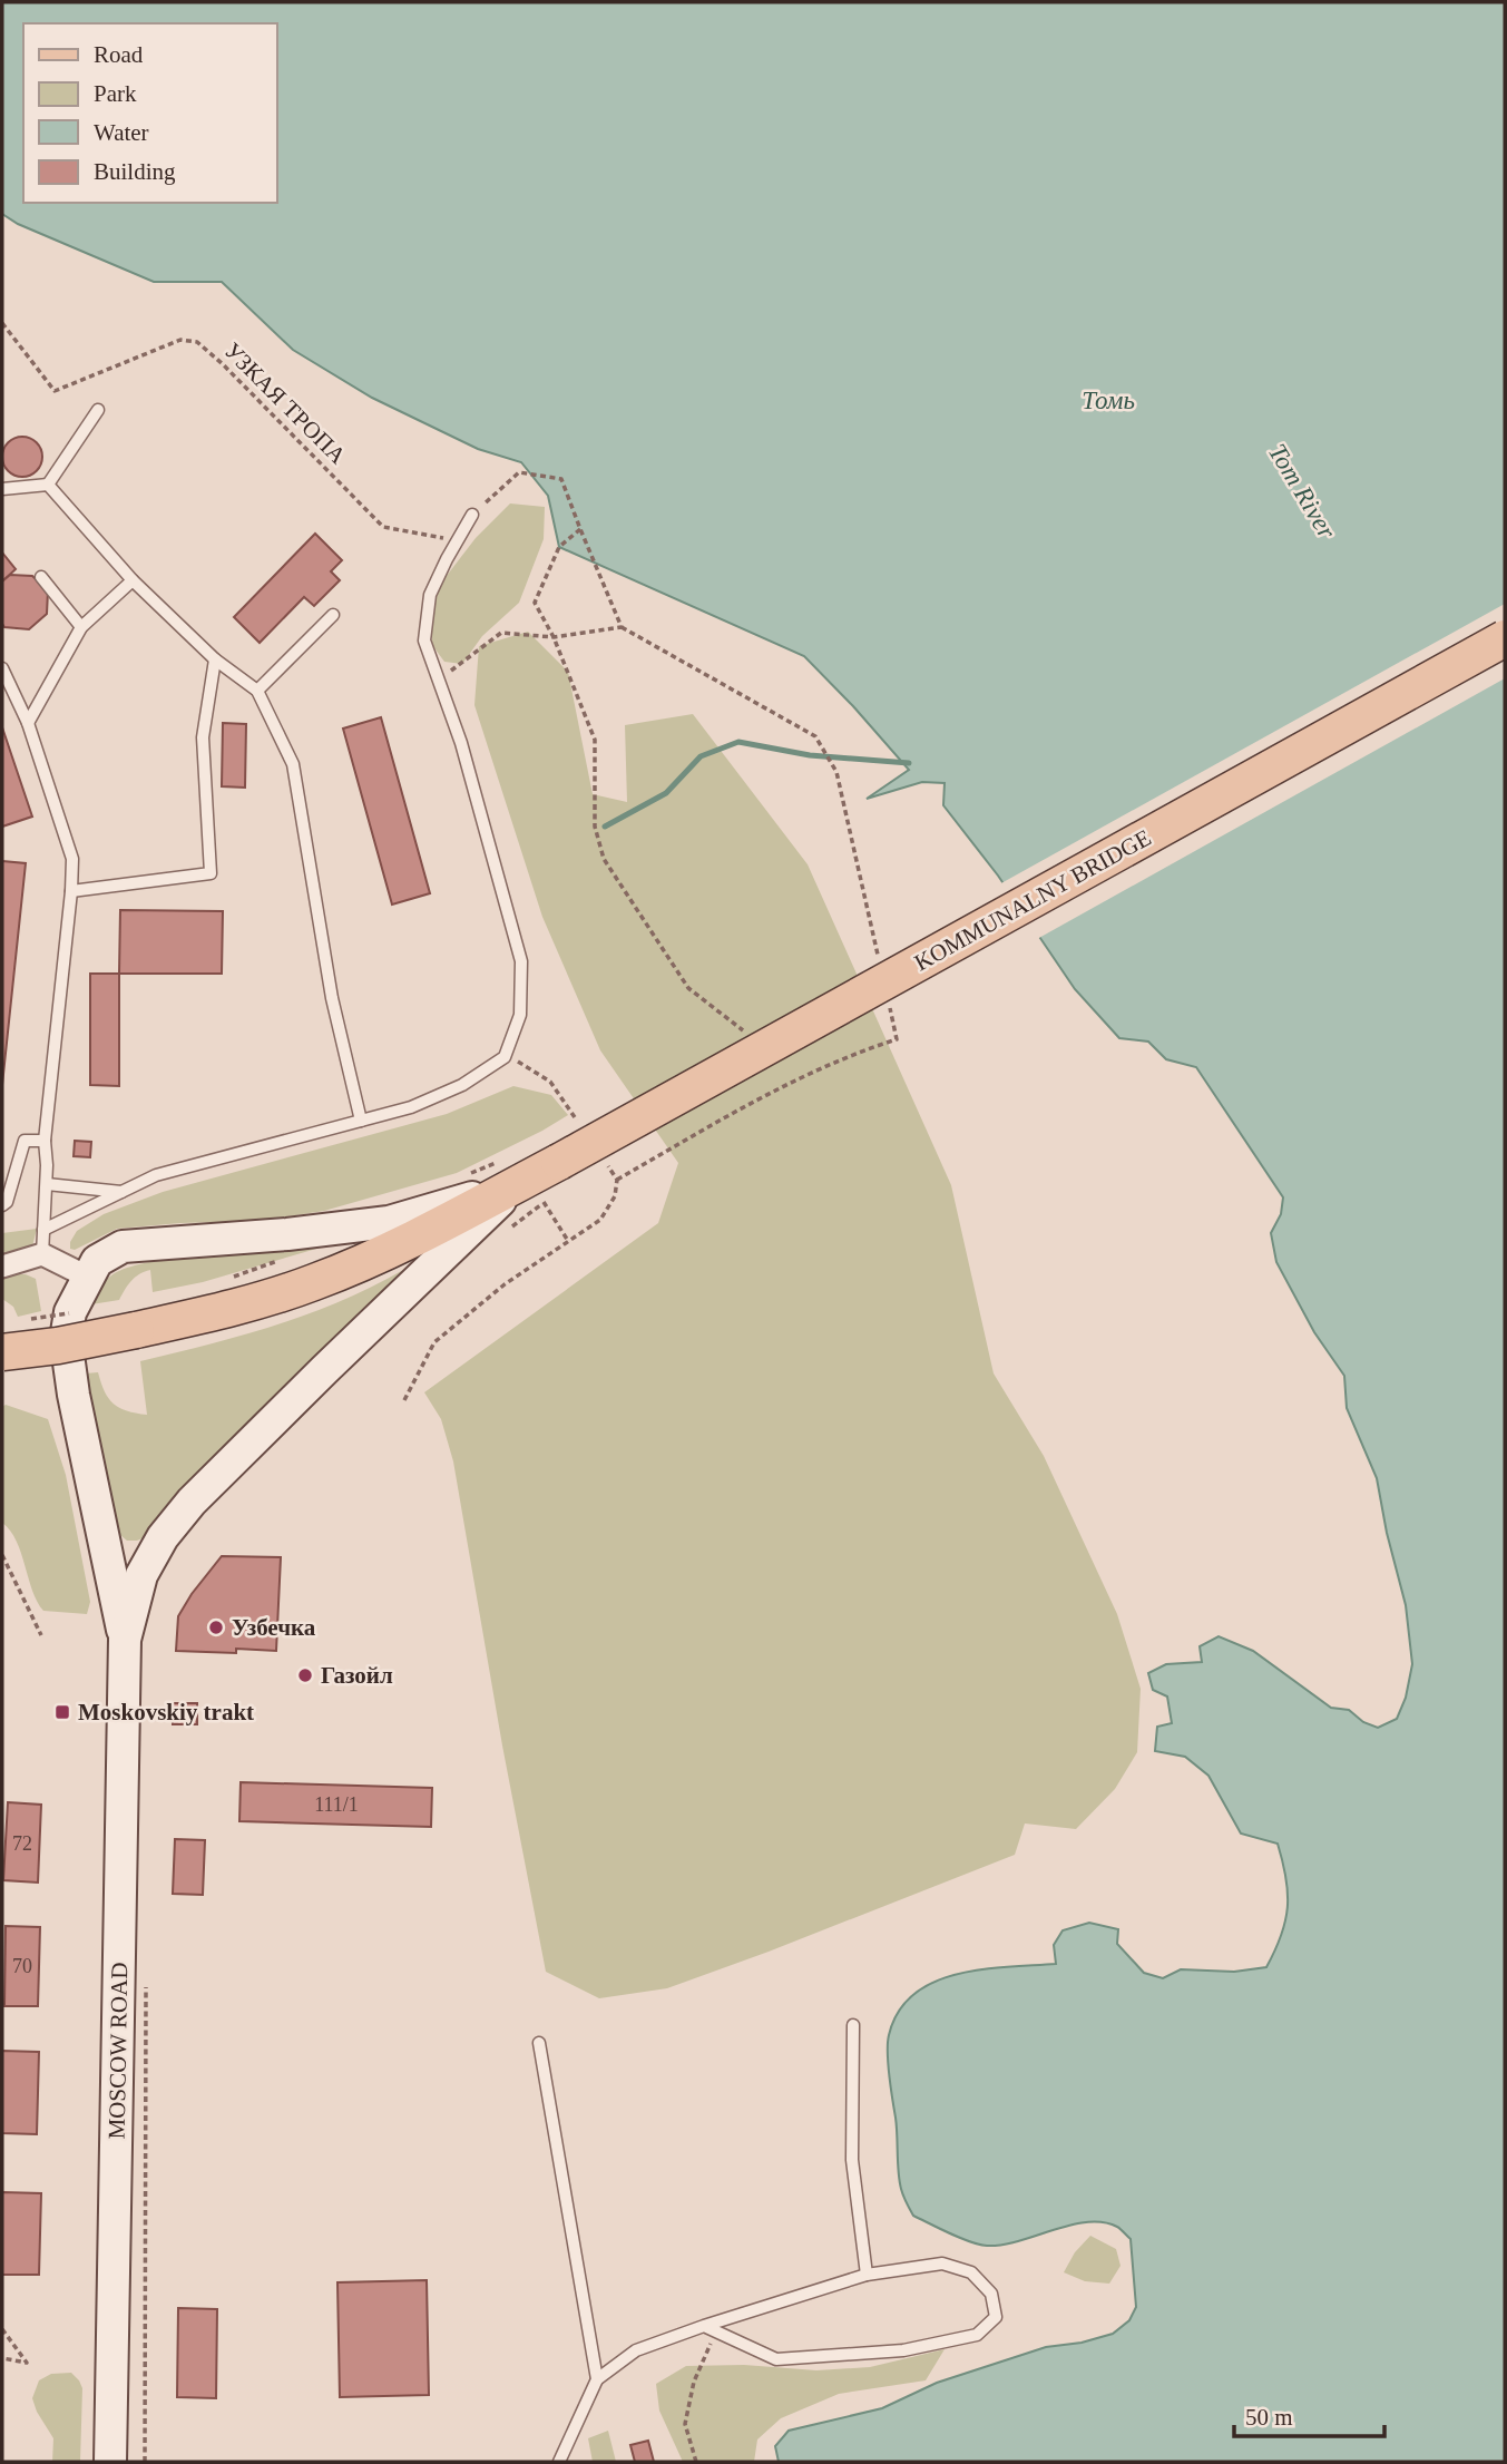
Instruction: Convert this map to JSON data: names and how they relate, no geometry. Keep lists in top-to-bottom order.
{
  "streets": {
    "main road": ["KOMMUNALNY BRIDGE", "MOSCOW ROAD"],
    "path": ["УЗКАЯ ТРОПА"]
  },
  "water": ["Томь", "Tom River"],
  "places": {
    "other": ["Узбечка", "Газойл"],
    "transit": ["Moskovskiy trakt"]
  },
  "house_numbers": ["111/1", "72", "70"],
  "legend": [
    "Road",
    "Park",
    "Water",
    "Building"
  ],
  "scale_bar": "50 m"
}
